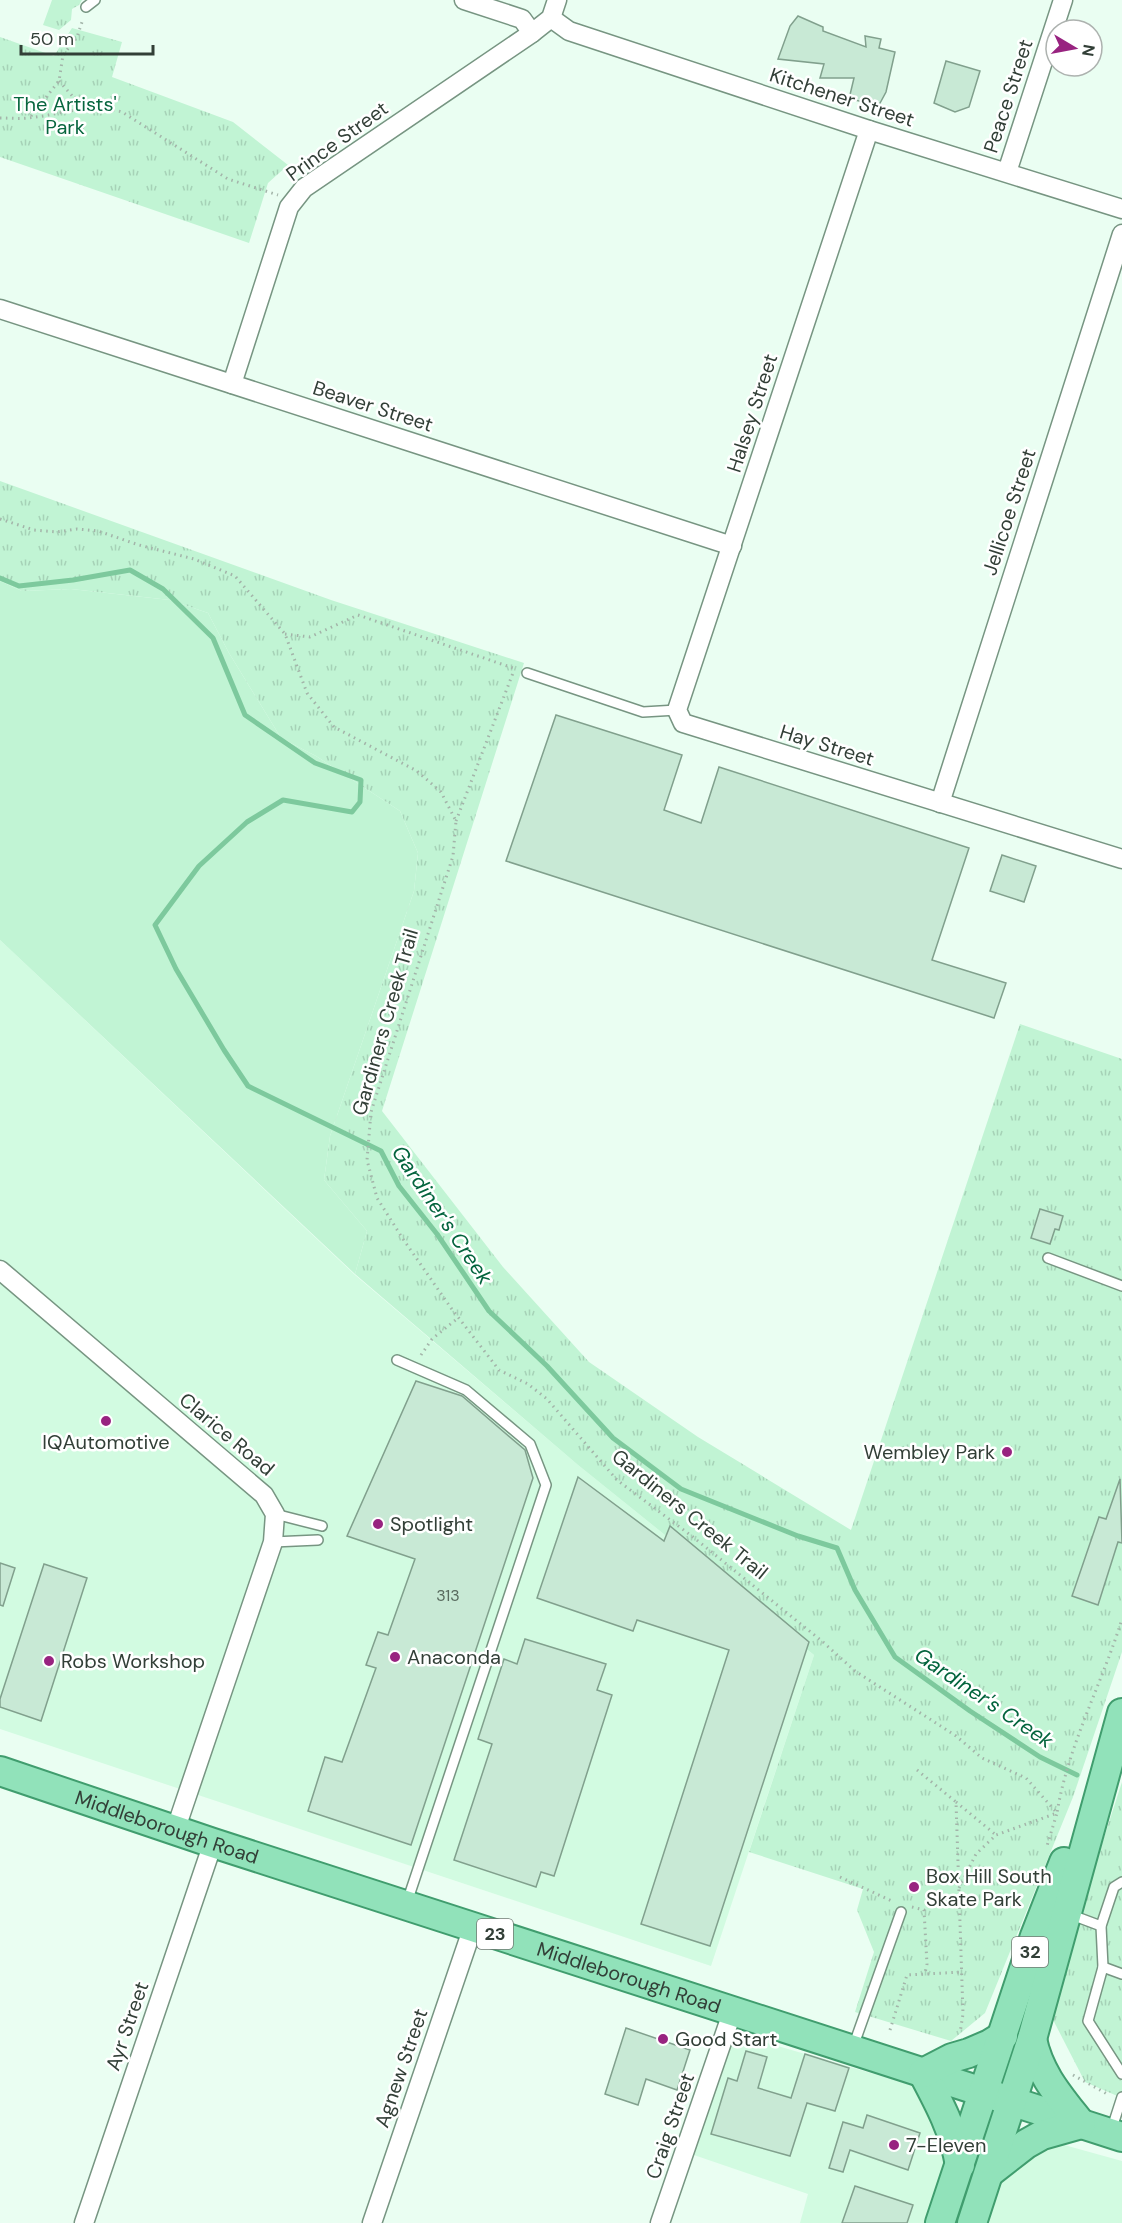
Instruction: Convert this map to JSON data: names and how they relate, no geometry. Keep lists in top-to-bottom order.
{
  "streets": {
    "main road": ["Middleborough Road", "23", "32"],
    "street": [
      "Peace Street",
      "Kitchener Street",
      "Prince Street",
      "Beaver Street",
      "Halsey Street",
      "Jellicoe Street",
      "Hay Street",
      "Clarice Road",
      "Ayr Street",
      "Agnew Street",
      "Craig Street"
    ],
    "path": ["Gardiners Creek Trail"]
  },
  "crossings": [
    ["Peace Street", "Kitchener Street"],
    ["Kitchener Street", "Prince Street"],
    ["Kitchener Street", "Halsey Street"],
    ["Prince Street", "Beaver Street"],
    ["Beaver Street", "Halsey Street"],
    ["Halsey Street", "Hay Street"],
    ["Jellicoe Street", "Hay Street"],
    ["Middleborough Road", "32"],
    ["Middleborough Road", "Ayr Street"],
    ["Middleborough Road", "Agnew Street"],
    ["Middleborough Road", "Craig Street"]
  ],
  "water": ["Gardiner's Creek"],
  "parks": ["The Artists' Park"],
  "places": [
    "IQAutomotive",
    "Wembley Park",
    "Spotlight",
    "Anaconda",
    "Robs Workshop",
    "Box Hill South Skate Park",
    "Good Start",
    "7-Eleven"
  ],
  "house_numbers": ["313"],
  "scale_bar": "50 m",
  "north": "right"
}
